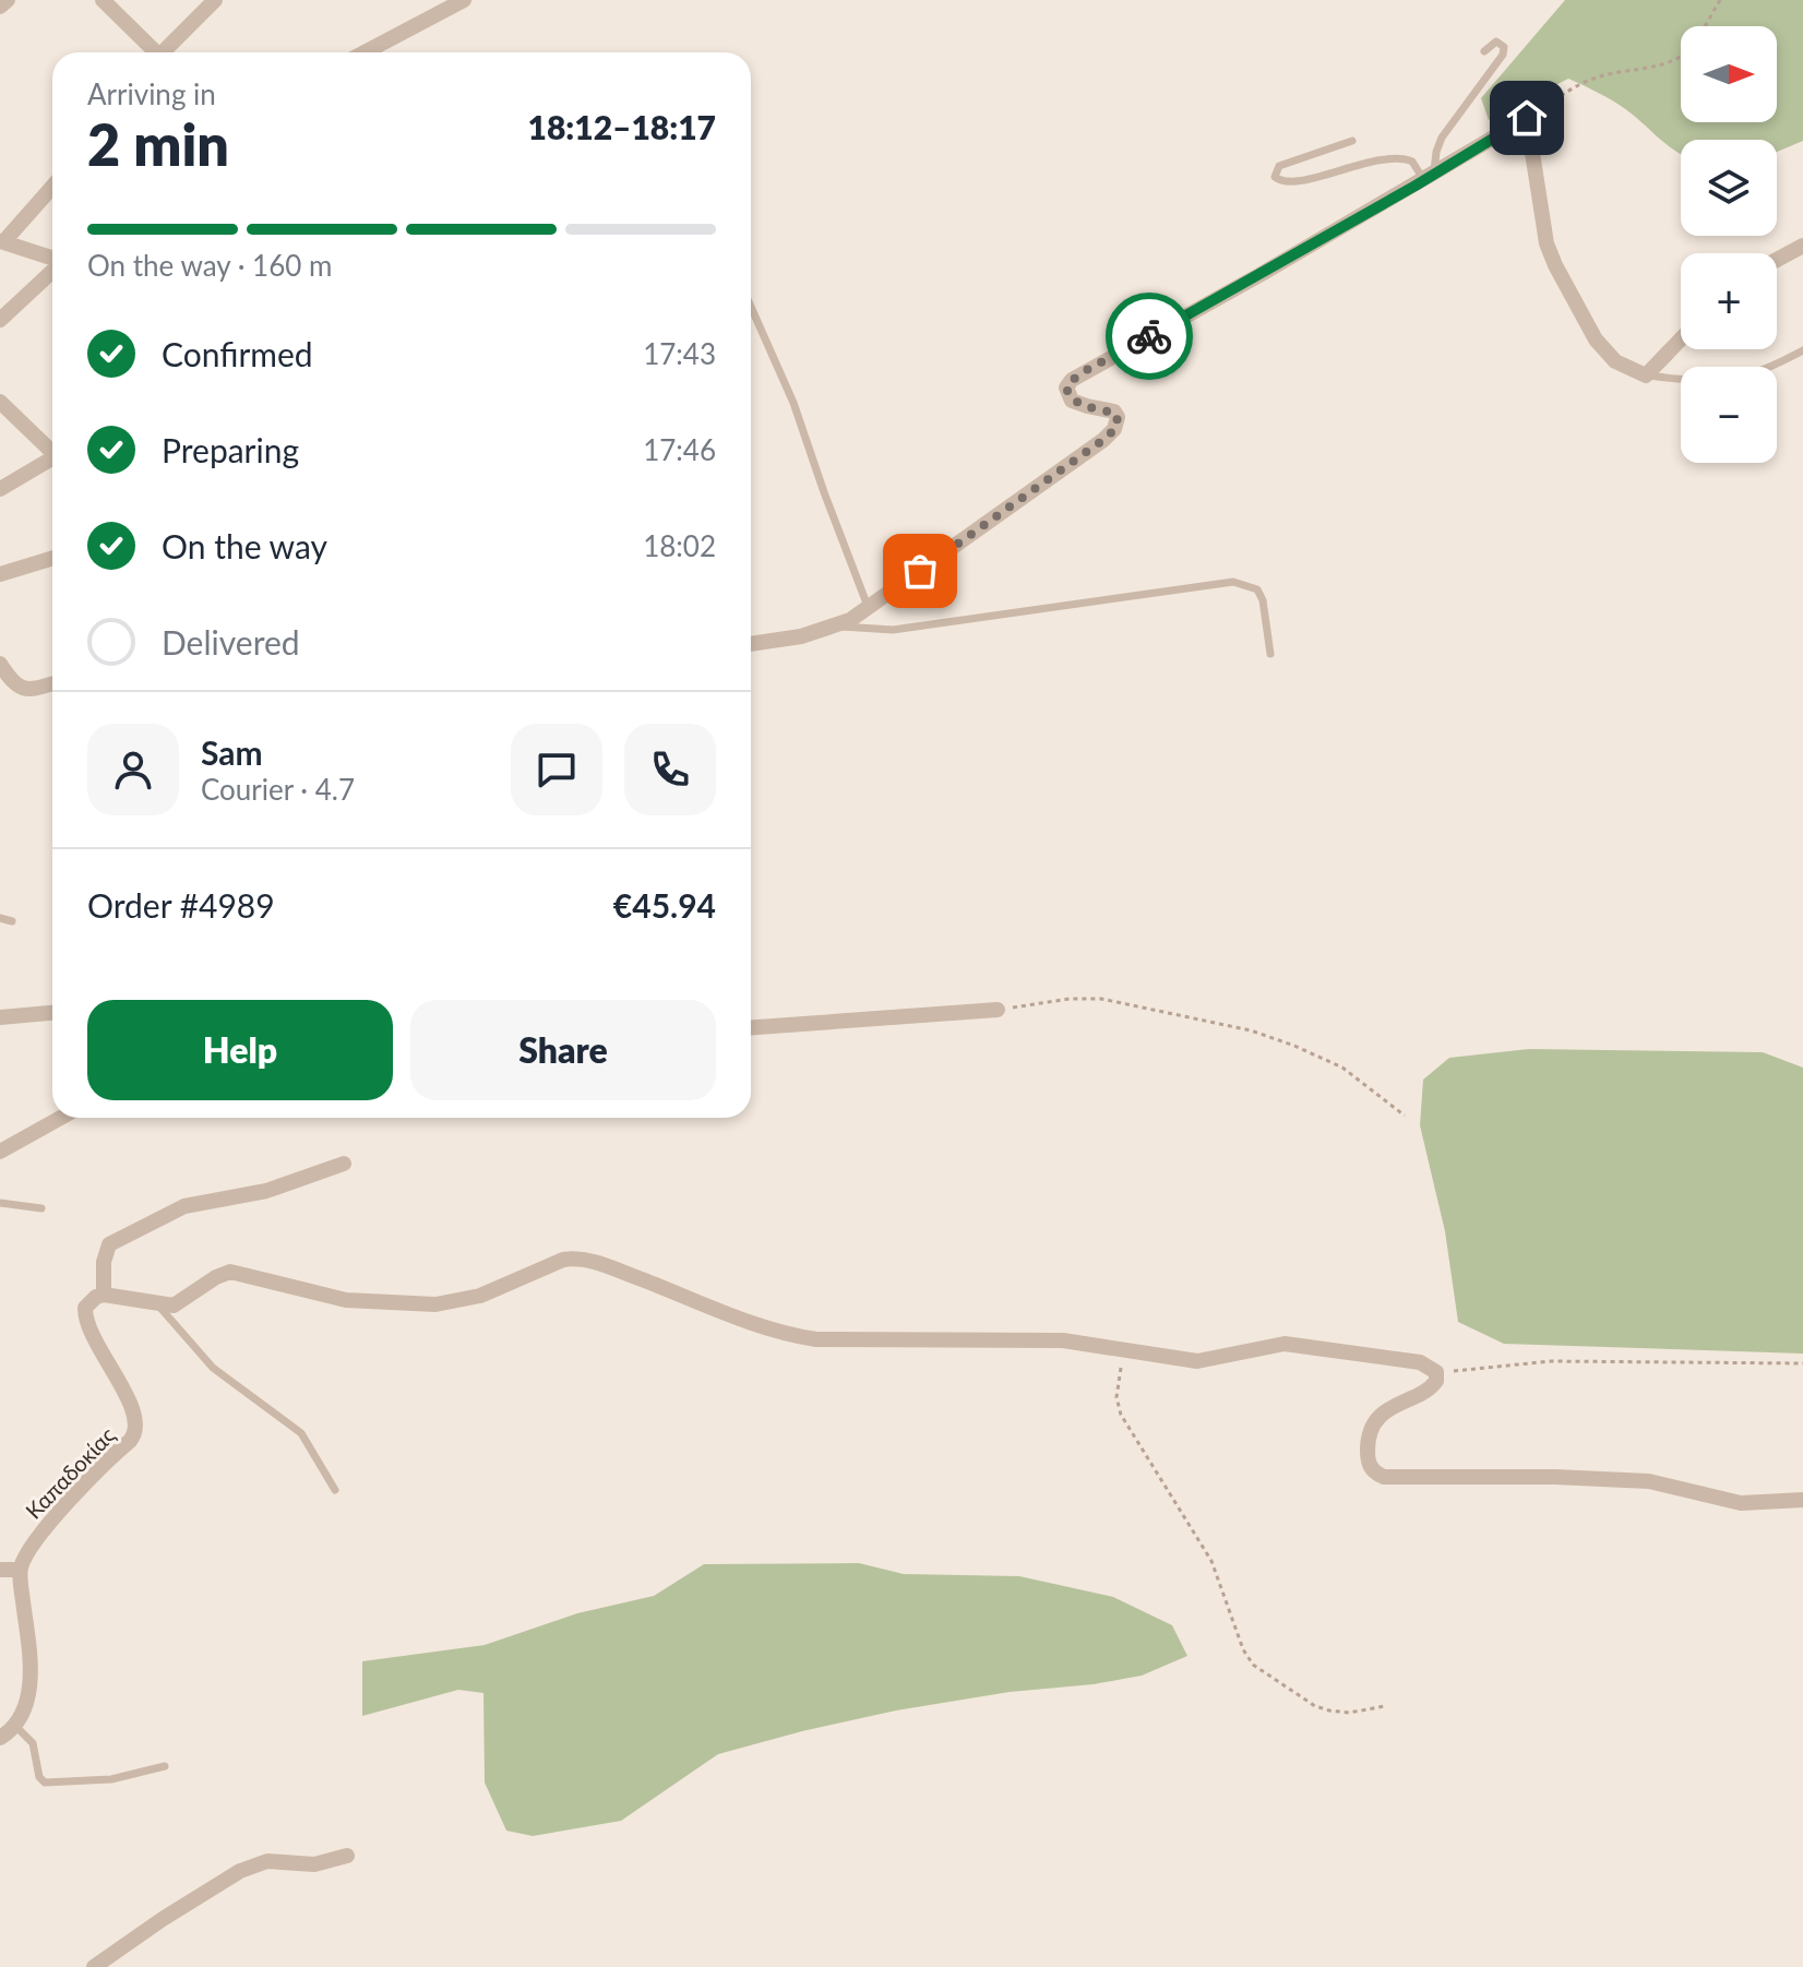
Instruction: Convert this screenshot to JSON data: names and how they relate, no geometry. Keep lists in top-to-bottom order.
{
  "streets": {
    "street": ["Καπαδοκίας"]
  },
  "north": "right",
  "page": {
    "map_buttons": ["+", "−"],
    "heading": ["2 min", "Arriving in", "18:12–18:17"],
    "panel": [
      "Sam",
      "Courier · 4.7",
      "Order #4989",
      "€45.94"
    ],
    "bar": "On the way · 160 m",
    "list": [
      ["Confirmed", "17:43"],
      ["Preparing", "17:46"],
      ["On the way", "18:02"],
      "Delivered"
    ],
    "buttons": ["Help", "Share"]
  }
}
